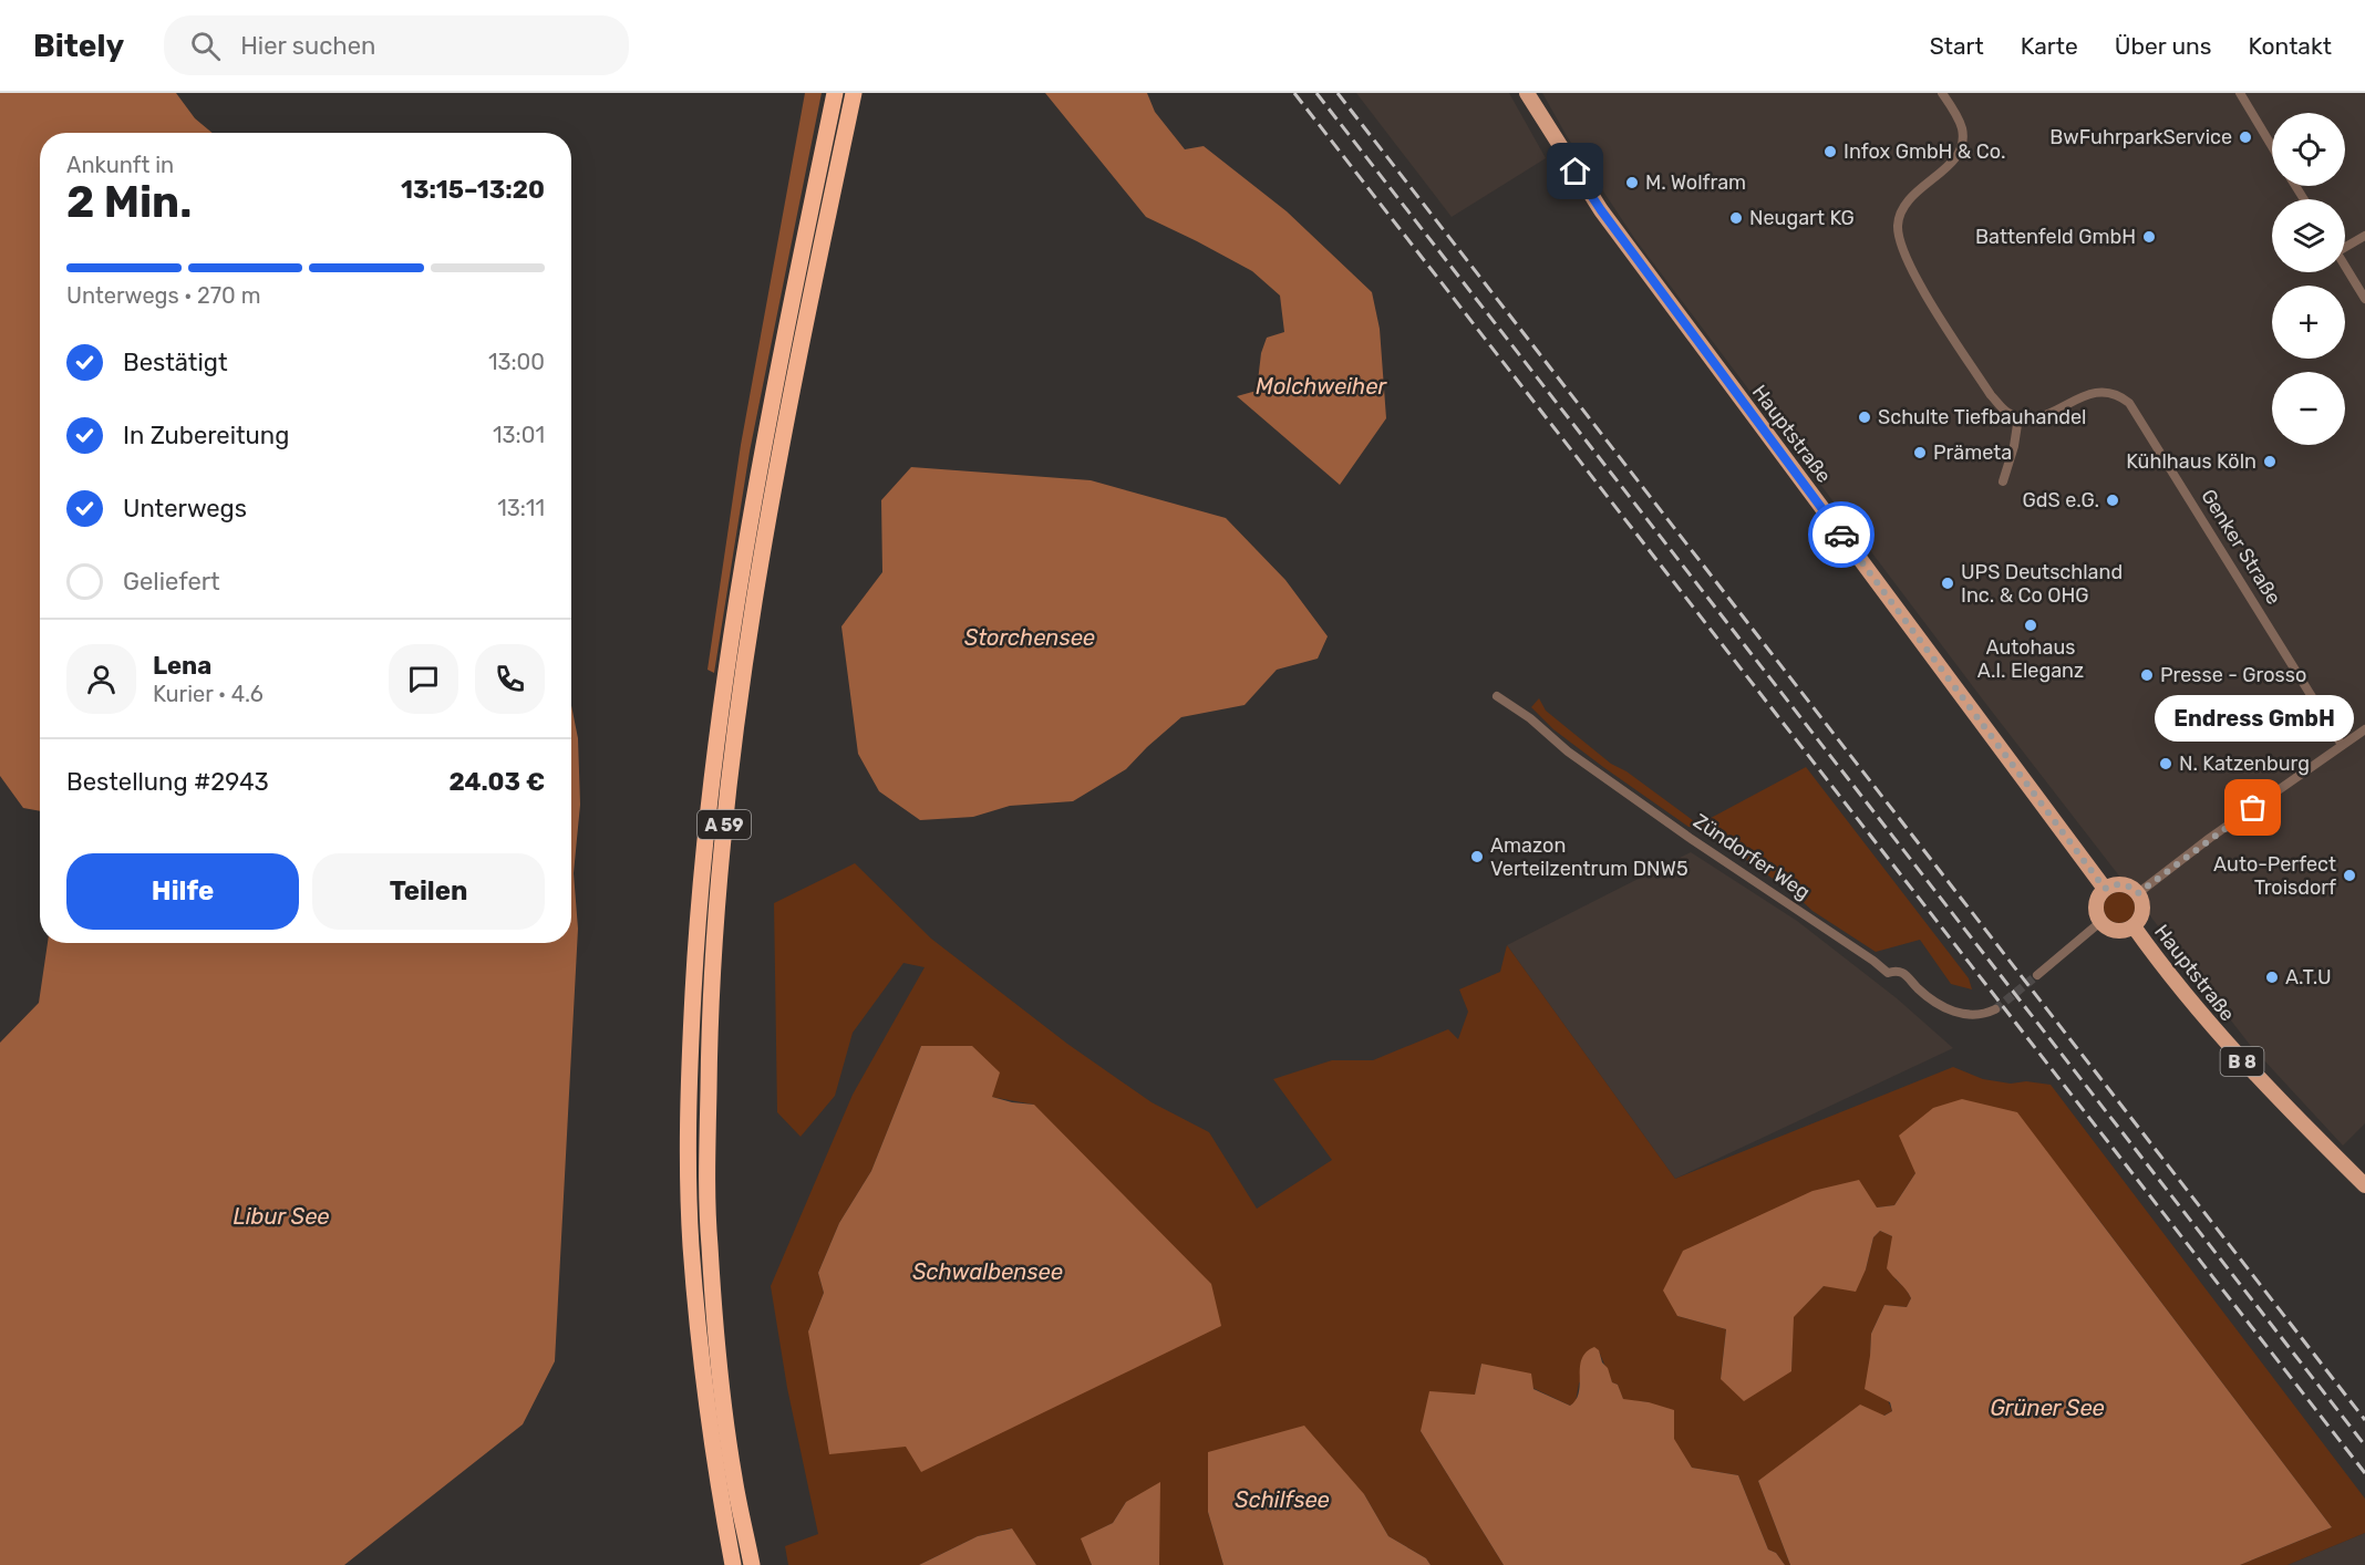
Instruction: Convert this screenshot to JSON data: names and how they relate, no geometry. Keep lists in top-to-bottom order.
{
  "streets": {
    "highway": ["A 59"],
    "main road": ["Hauptstraße", "B 8"],
    "street": ["Genker Straße", "Zündorfer Weg"]
  },
  "water": [
    "Molchweiher",
    "Storchensee",
    "Libur See",
    "Schwalbensee",
    "Grüner See",
    "Schilfsee"
  ],
  "places": [
    "BwFuhrparkService",
    "Infox GmbH & Co.",
    "M. Wolfram",
    "Neugart KG",
    "Battenfeld GmbH",
    "Schulte Tiefbauhandel",
    "Prämeta",
    "Kühlhaus Köln",
    "GdS e.G.",
    "UPS Deutschland Inc. & Co OHG",
    "Autohaus A.I. Eleganz",
    "Presse - Grosso",
    "N. Katzenburg",
    "Endress GmbH",
    "Amazon Verteilzentrum DNW5",
    "Auto-Perfect Troisdorf",
    "A.T.U"
  ],
  "page": {
    "header": "Bitely",
    "search": "Hier suchen",
    "nav": [
      "Start",
      "Karte",
      "Über uns",
      "Kontakt"
    ],
    "map_buttons": ["+", "−"],
    "heading": ["2 Min.", "Ankunft in", "13:15–13:20"],
    "panel": [
      "Lena",
      "Kurier · 4.6",
      "Bestellung #2943",
      "24.03 €"
    ],
    "bar": "Unterwegs · 270 m",
    "list": [
      ["Bestätigt", "13:00"],
      ["In Zubereitung", "13:01"],
      ["Unterwegs", "13:11"],
      "Geliefert"
    ],
    "bubble": "Endress GmbH",
    "buttons": ["Hilfe", "Teilen"]
  }
}
